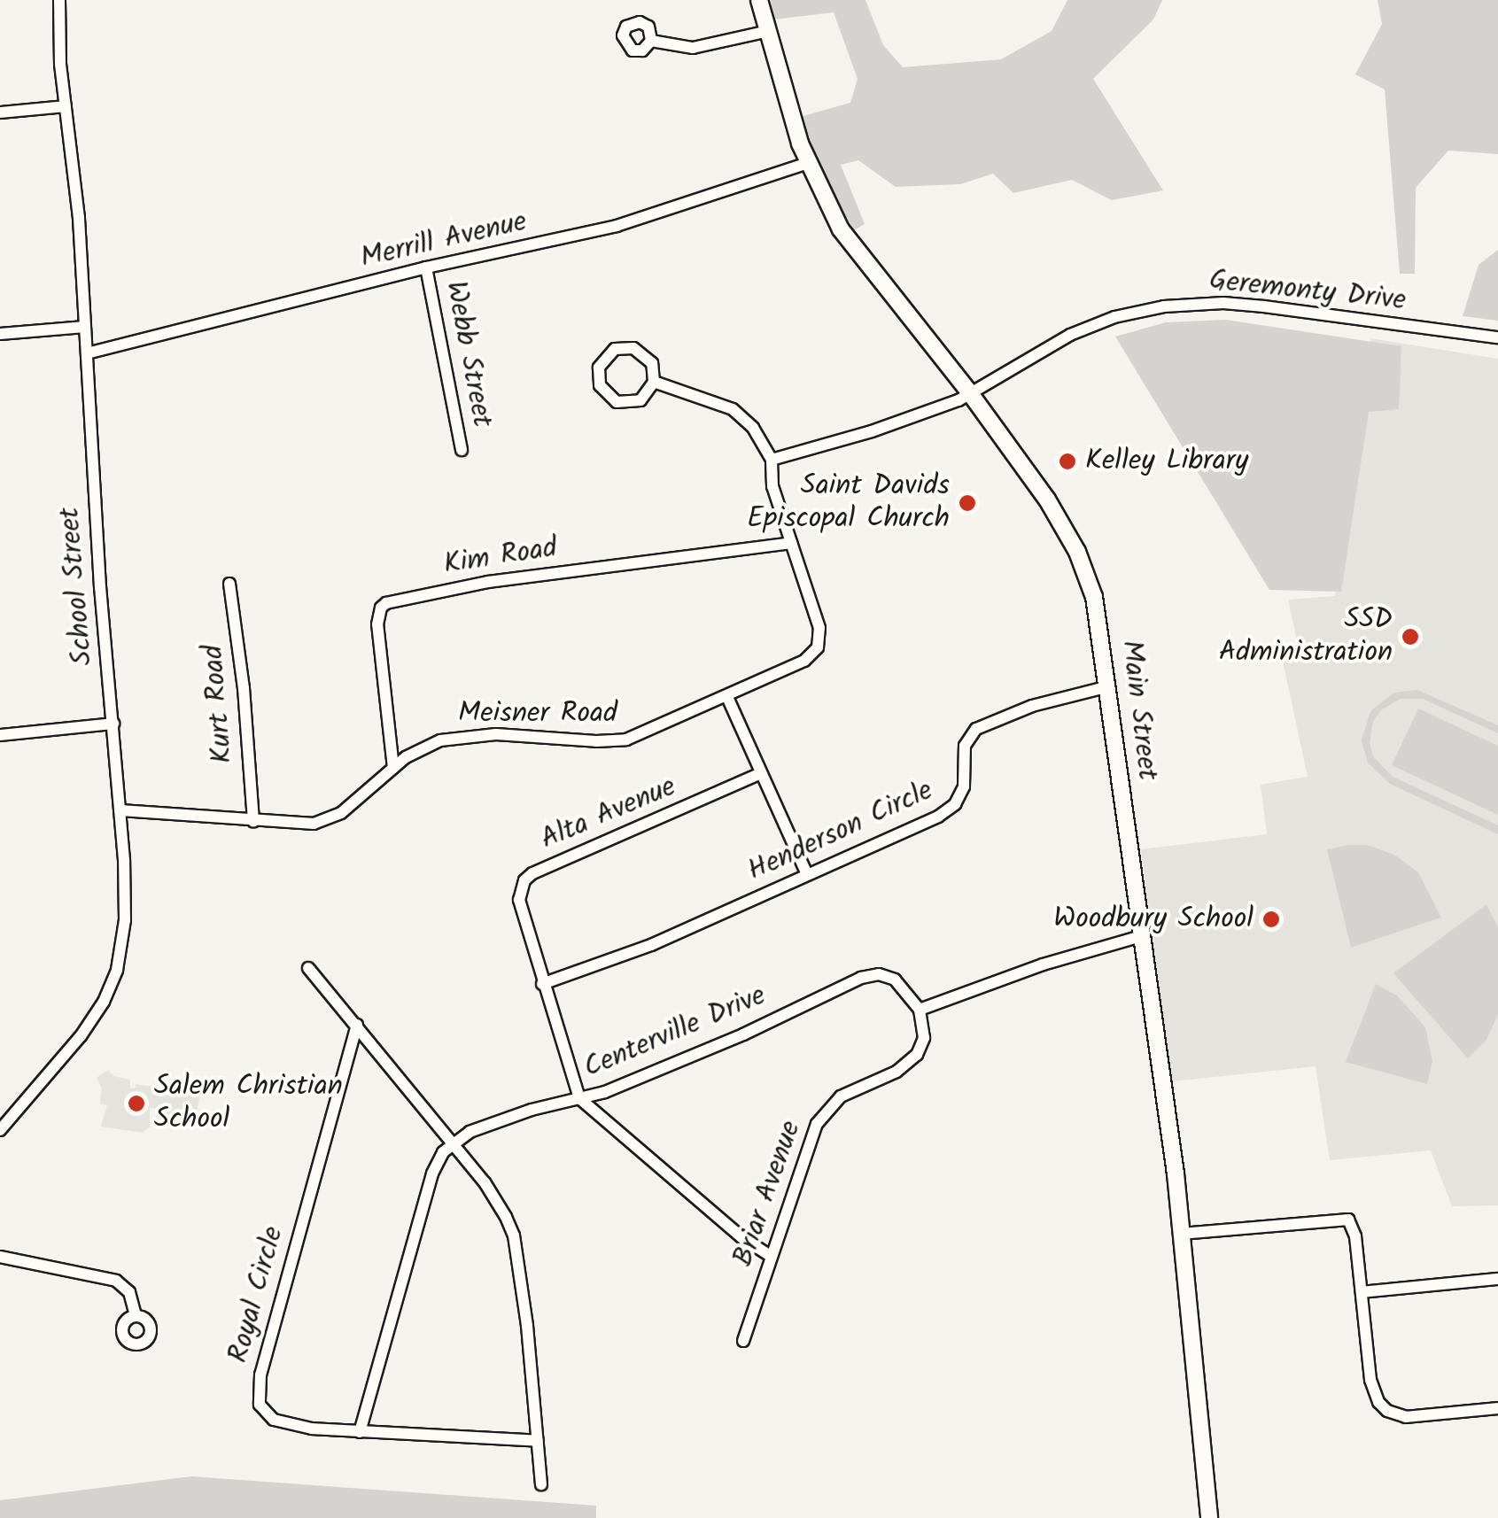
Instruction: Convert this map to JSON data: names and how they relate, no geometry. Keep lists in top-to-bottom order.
{
  "streets": {
    "main road": ["Main Street"],
    "street": [
      "Merrill Avenue",
      "Geremonty Drive",
      "Webb Street",
      "Kim Road",
      "School Street",
      "Kurt Road",
      "Meisner Road",
      "Alta Avenue",
      "Henderson Circle",
      "Centerville Drive",
      "Briar Avenue",
      "Royal Circle"
    ]
  },
  "crossings": [
    ["Merrill Avenue", "Webb Street"],
    ["Merrill Avenue", "School Street"],
    ["Merrill Avenue", "Main Street"],
    ["Geremonty Drive", "Main Street"],
    ["Geremonty Drive", "Meisner Road"],
    ["Kim Road", "Meisner Road"],
    ["School Street", "Meisner Road"],
    ["Kurt Road", "Meisner Road"],
    ["Main Street", "Henderson Circle"],
    ["Alta Avenue", "Henderson Circle"],
    ["Alta Avenue", "Centerville Drive"],
    ["Centerville Drive", "Briar Avenue"]
  ],
  "places": [
    "Kelley Library",
    "Saint Davids Episcopal Church",
    "SSD Administration",
    "Woodbury School",
    "Salem Christian School"
  ]
}
